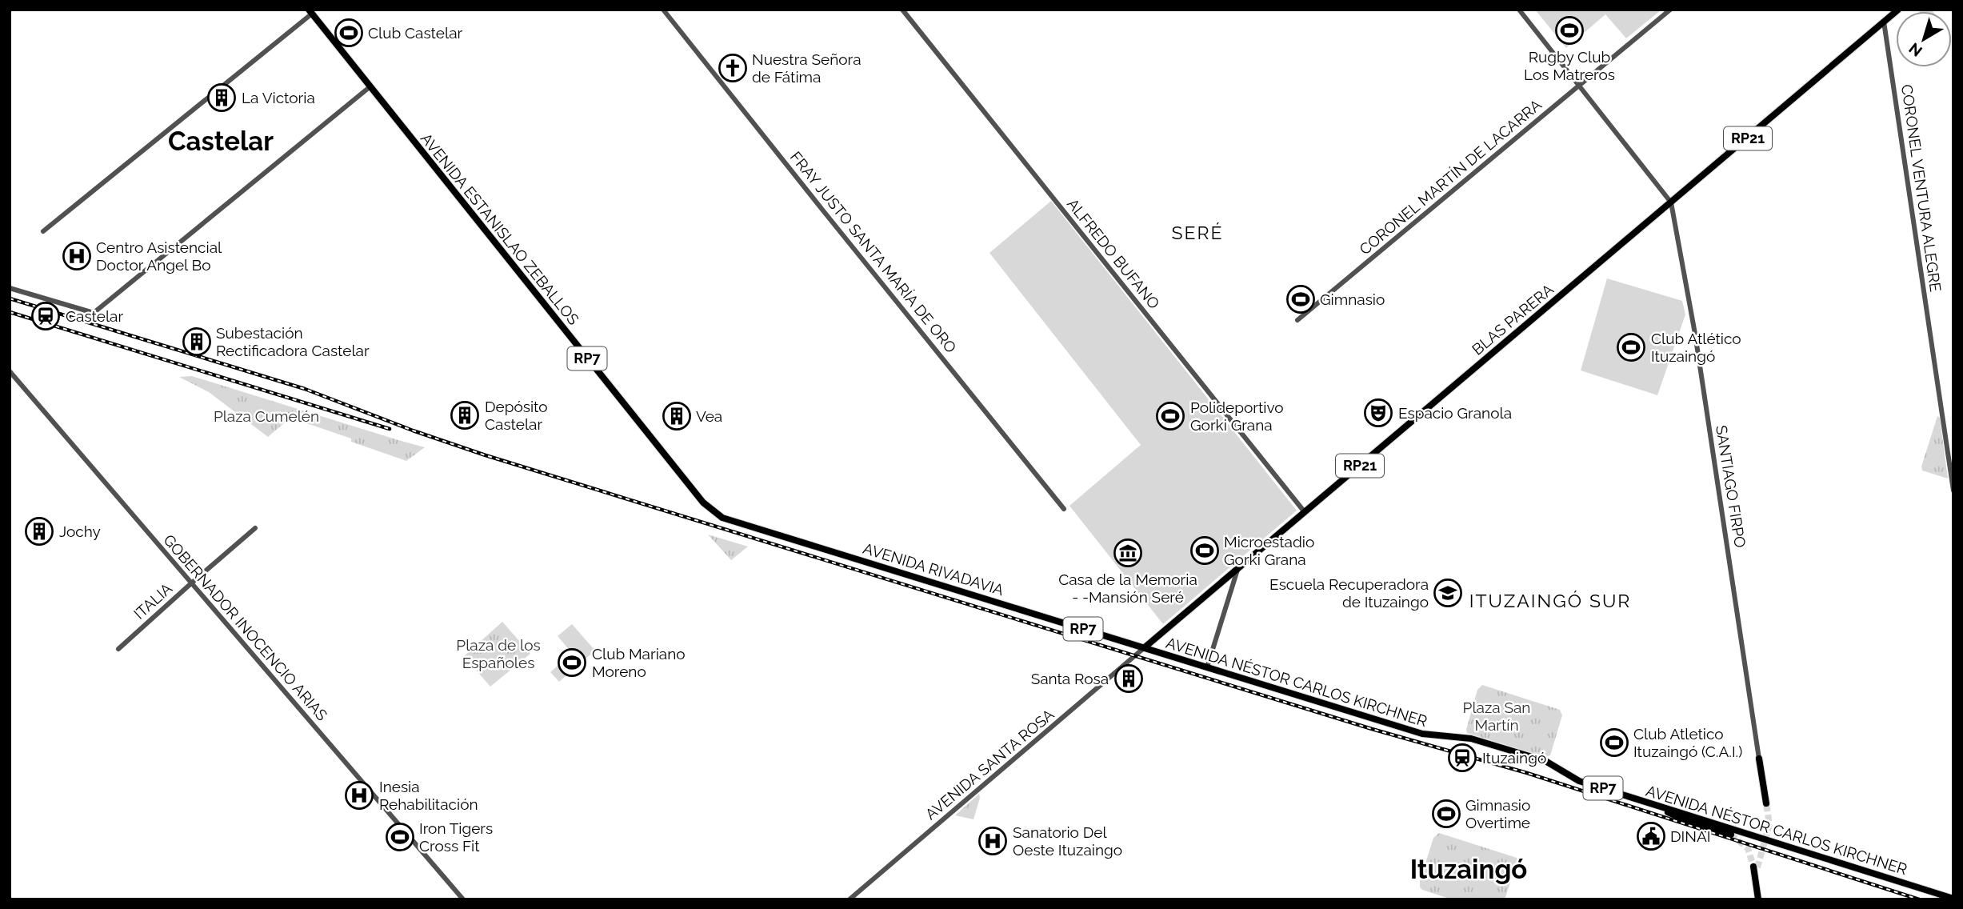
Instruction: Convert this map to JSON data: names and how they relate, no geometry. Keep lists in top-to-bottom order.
{
  "streets": {
    "main road": [
      "RP21",
      "AVENIDA ESTANISLAO ZEBALLOS",
      "BLAS PARERA",
      "RP7",
      "SANTIAGO FIRPO",
      "AVENIDA RIVADAVIA",
      "AVENIDA NÉSTOR CARLOS KIRCHNER"
    ],
    "street": [
      "CORONEL MARTÍN DE LACARRA",
      "CORONEL VENTURA ALEGRE",
      "FRAY JUSTO SANTA MARÍA DE ORO",
      "ALFREDO BUFANO",
      "ITALIA",
      "GOBERNADOR INOCENCIO ARIAS",
      "AVENIDA SANTA ROSA"
    ]
  },
  "crossings": [
    ["CORONEL VENTURA ALEGRE", "BLAS PARERA"],
    ["AVENIDA ESTANISLAO ZEBALLOS", "AVENIDA RIVADAVIA"],
    ["ALFREDO BUFANO", "BLAS PARERA"],
    ["BLAS PARERA", "SANTIAGO FIRPO"],
    ["BLAS PARERA", "AVENIDA RIVADAVIA"],
    ["BLAS PARERA", "AVENIDA NÉSTOR CARLOS KIRCHNER"],
    ["BLAS PARERA", "AVENIDA SANTA ROSA"],
    ["AVENIDA RIVADAVIA", "AVENIDA NÉSTOR CARLOS KIRCHNER"],
    ["AVENIDA RIVADAVIA", "AVENIDA SANTA ROSA"],
    ["ITALIA", "GOBERNADOR INOCENCIO ARIAS"],
    ["AVENIDA NÉSTOR CARLOS KIRCHNER", "AVENIDA SANTA ROSA"]
  ],
  "districts": [
    "Castelar",
    "SERÉ",
    "ITUZAINGÓ SUR",
    "Ituzaingó"
  ],
  "parks": ["Plaza Cumelén", "Plaza de los Españoles", "Plaza San Martín"],
  "places": {
    "sports": [
      "Rugby Club Los Matreros",
      "Club Castelar",
      "Gimnasio",
      "Club Atlético Ituzaingó",
      "Polideportivo Gorki Grana",
      "Microestadio Gorki Grana",
      "Club Mariano Moreno",
      "Club Atletico Ituzaingó (C.A.I.)",
      "Gimnasio Overtime",
      "Iron Tigers Cross Fit"
    ],
    "church": ["Nuestra Señora de Fátima"],
    "building": [
      "La Victoria",
      "Subestación Rectificadora Castelar",
      "Depósito Castelar",
      "Vea",
      "Jochy",
      "Santa Rosa"
    ],
    "hospital": ["Centro Asistencial Doctor Angel Bo", "Inesia Rehabilitación", "Sanatorio Del Oeste Ituzaingo"],
    "station": ["Castelar", "Ituzaingó"],
    "theatre": ["Espacio Granola"],
    "museum": ["Casa de la Memoria - -Mansión Seré"],
    "school or university": ["Escuela Recuperadora de Ituzaingo"],
    "public building": ["DINAI"]
  },
  "north": "bottom left"
}
